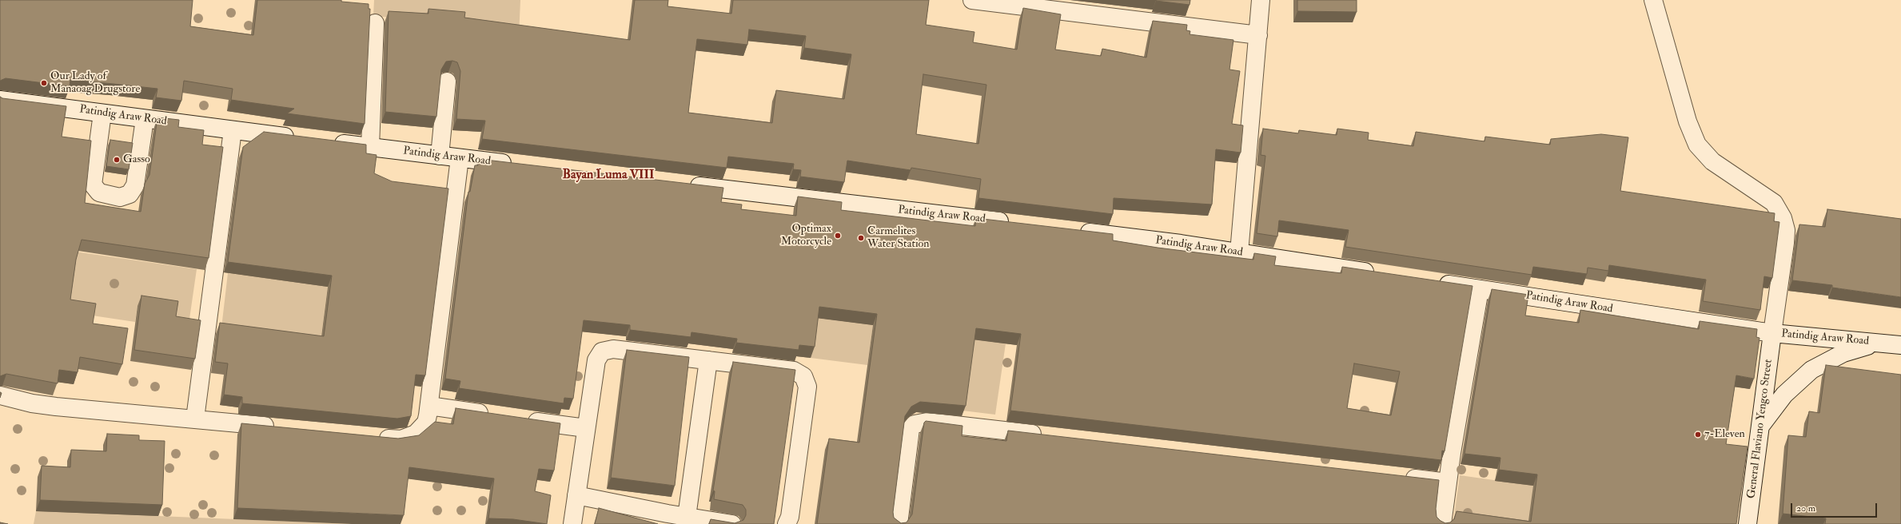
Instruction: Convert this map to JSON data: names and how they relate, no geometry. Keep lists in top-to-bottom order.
{
  "streets": {
    "street": ["Patindig Araw Road", "General Flaviano Yengco Street"]
  },
  "crossings": [
    ["Patindig Araw Road", "General Flaviano Yengco Street"]
  ],
  "districts": ["Bayan Luma VIII"],
  "places": [
    "Our Lady of Manaoag Drugstore",
    "Gasso",
    "Optimax Motorcycle",
    "Carmelites Water Station",
    "7-Eleven"
  ],
  "scale_bar": "20 m"
}
